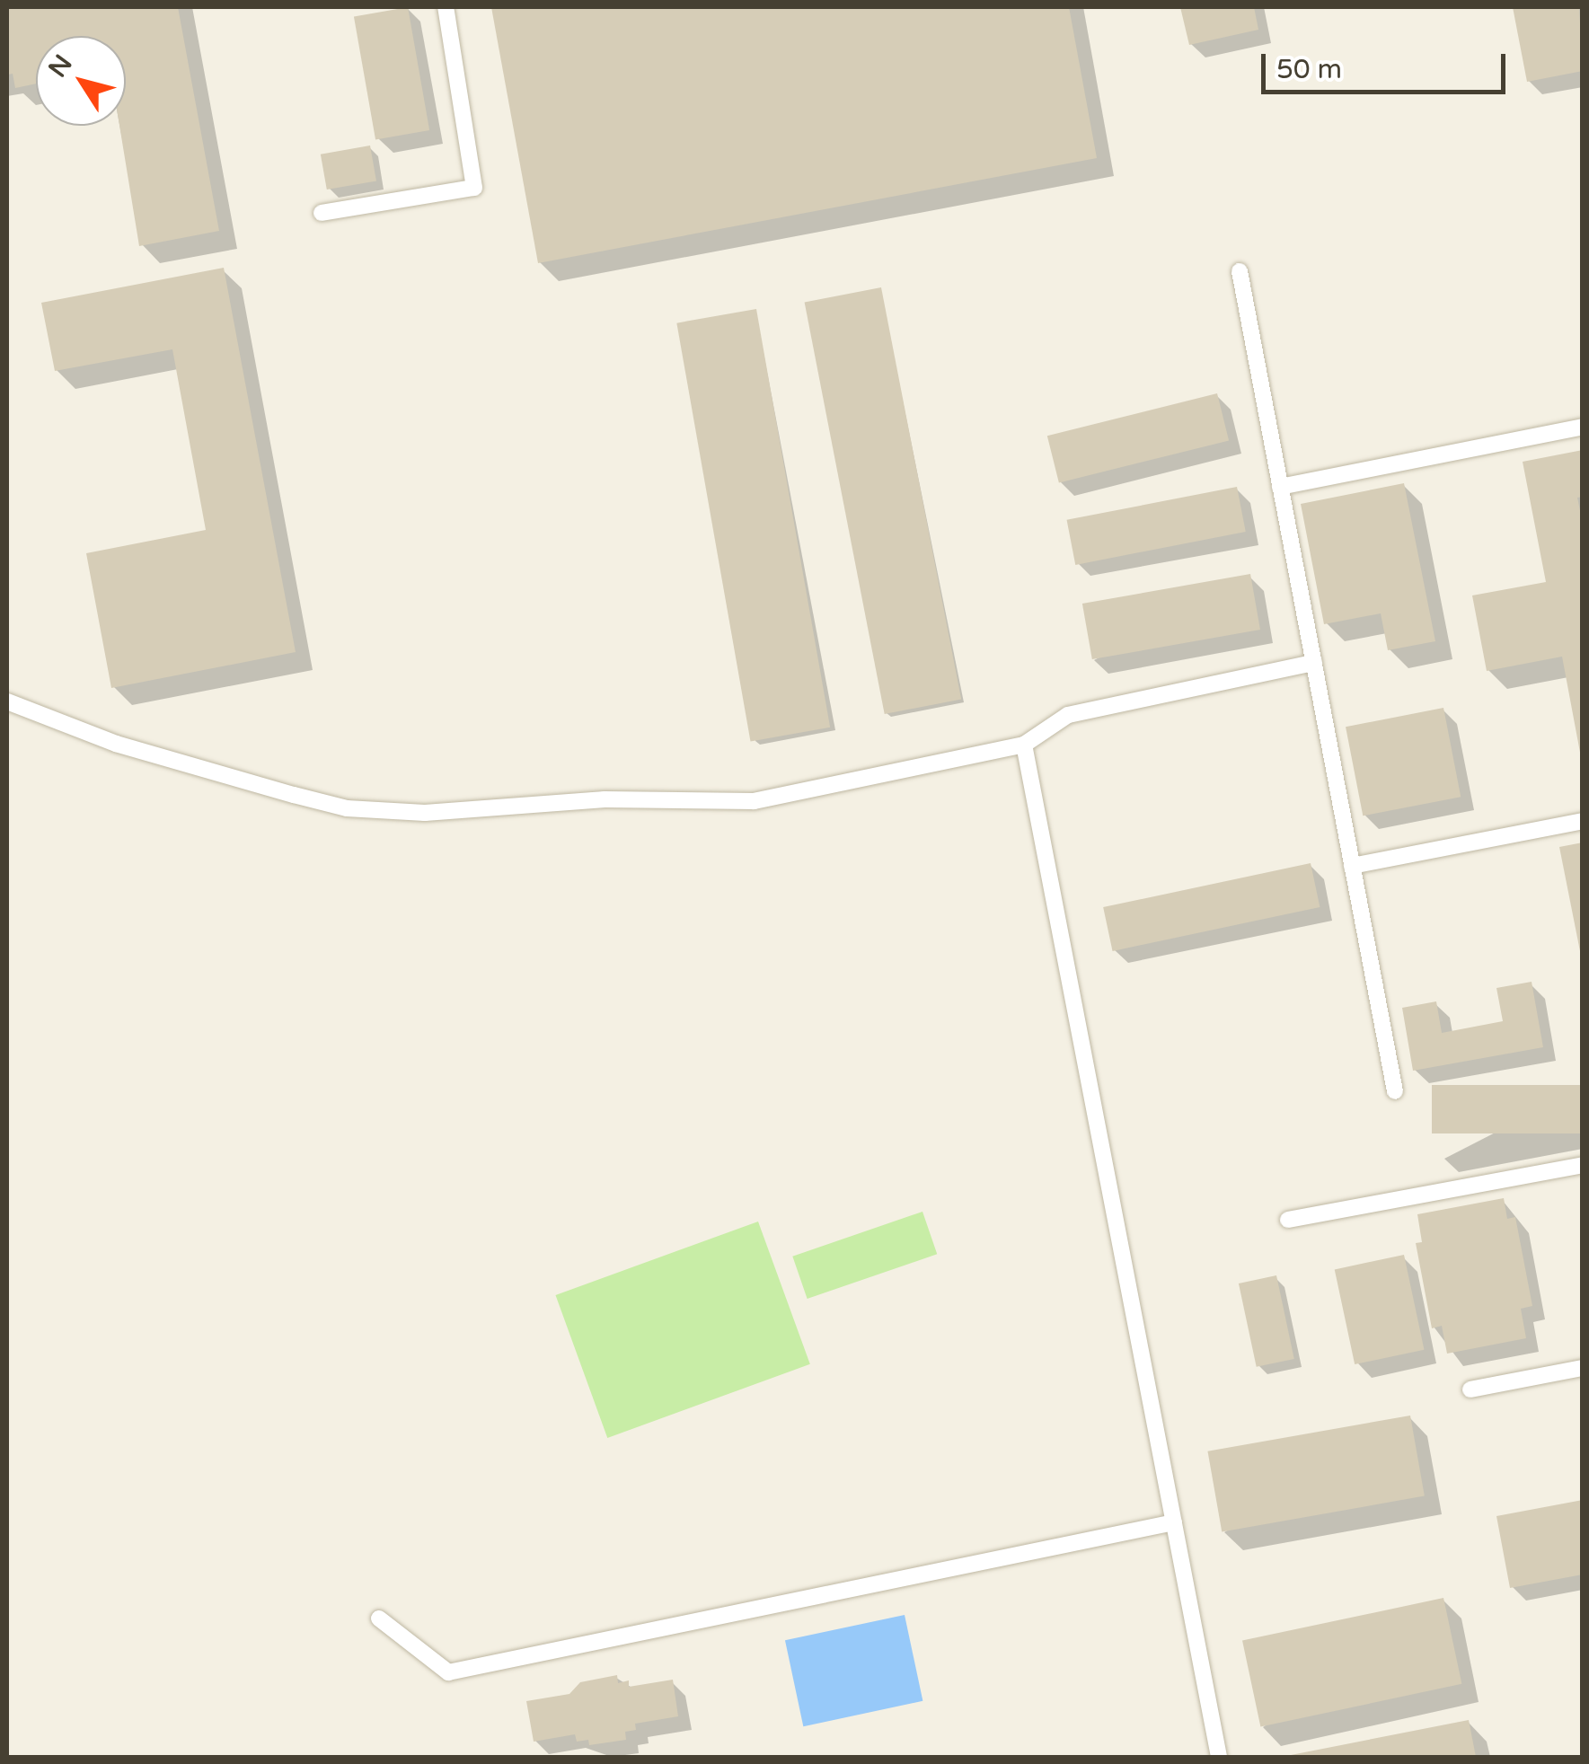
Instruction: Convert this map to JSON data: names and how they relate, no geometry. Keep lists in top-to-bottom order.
{
  "scale_bar": "50 m",
  "north": "top left"
}
